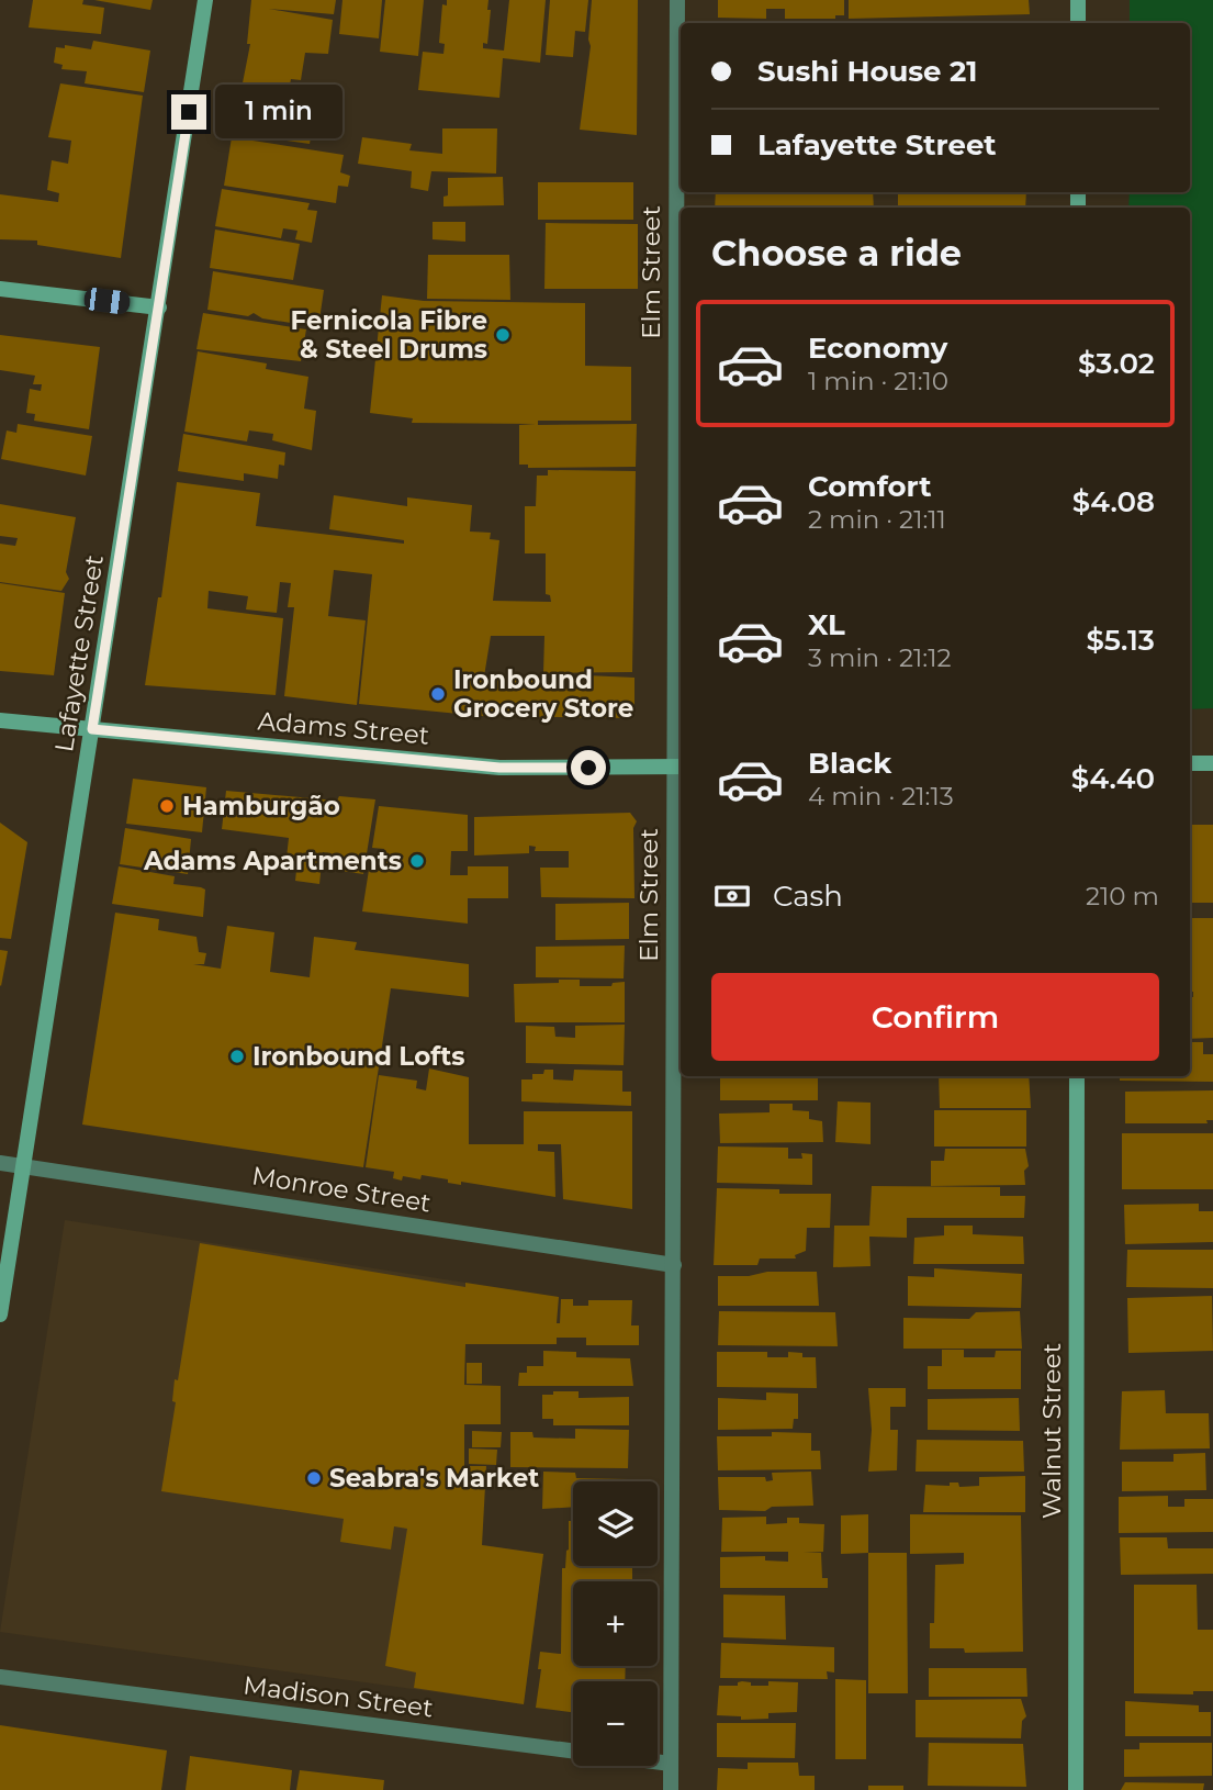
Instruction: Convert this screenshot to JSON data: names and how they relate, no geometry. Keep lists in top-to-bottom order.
{
  "streets": {
    "street": [
      "Elm Street",
      "Lafayette Street",
      "Adams Street",
      "Monroe Street",
      "Walnut Street",
      "Madison Street"
    ]
  },
  "crossings": [
    ["Elm Street", "Adams Street"],
    ["Elm Street", "Monroe Street"],
    ["Elm Street", "Madison Street"],
    ["Lafayette Street", "Adams Street"],
    ["Lafayette Street", "Monroe Street"]
  ],
  "places": [
    "Fernicola Fibre & Steel Drums",
    "Ironbound Grocery Store",
    "Hamburgão",
    "Adams Apartments",
    "Ironbound Lofts",
    "Seabra's Market"
  ],
  "page": {
    "banner": ["Sushi House 21", "Lafayette Street"],
    "bubble": "1 min",
    "heading": "Choose a ride",
    "list": [
      {
        "name": "Economy",
        "note": "1 min · 21:10",
        "value": "$3.02"
      },
      {
        "name": "Comfort",
        "note": "2 min · 21:11",
        "value": "$4.08"
      },
      {
        "name": "XL",
        "note": "3 min · 21:12",
        "value": "$5.13"
      },
      {
        "name": "Black",
        "note": "4 min · 21:13",
        "value": "$4.40"
      }
    ],
    "pay": ["Cash", "210 m"],
    "buttons": "Confirm",
    "map_buttons": ["+", "−"]
  }
}
